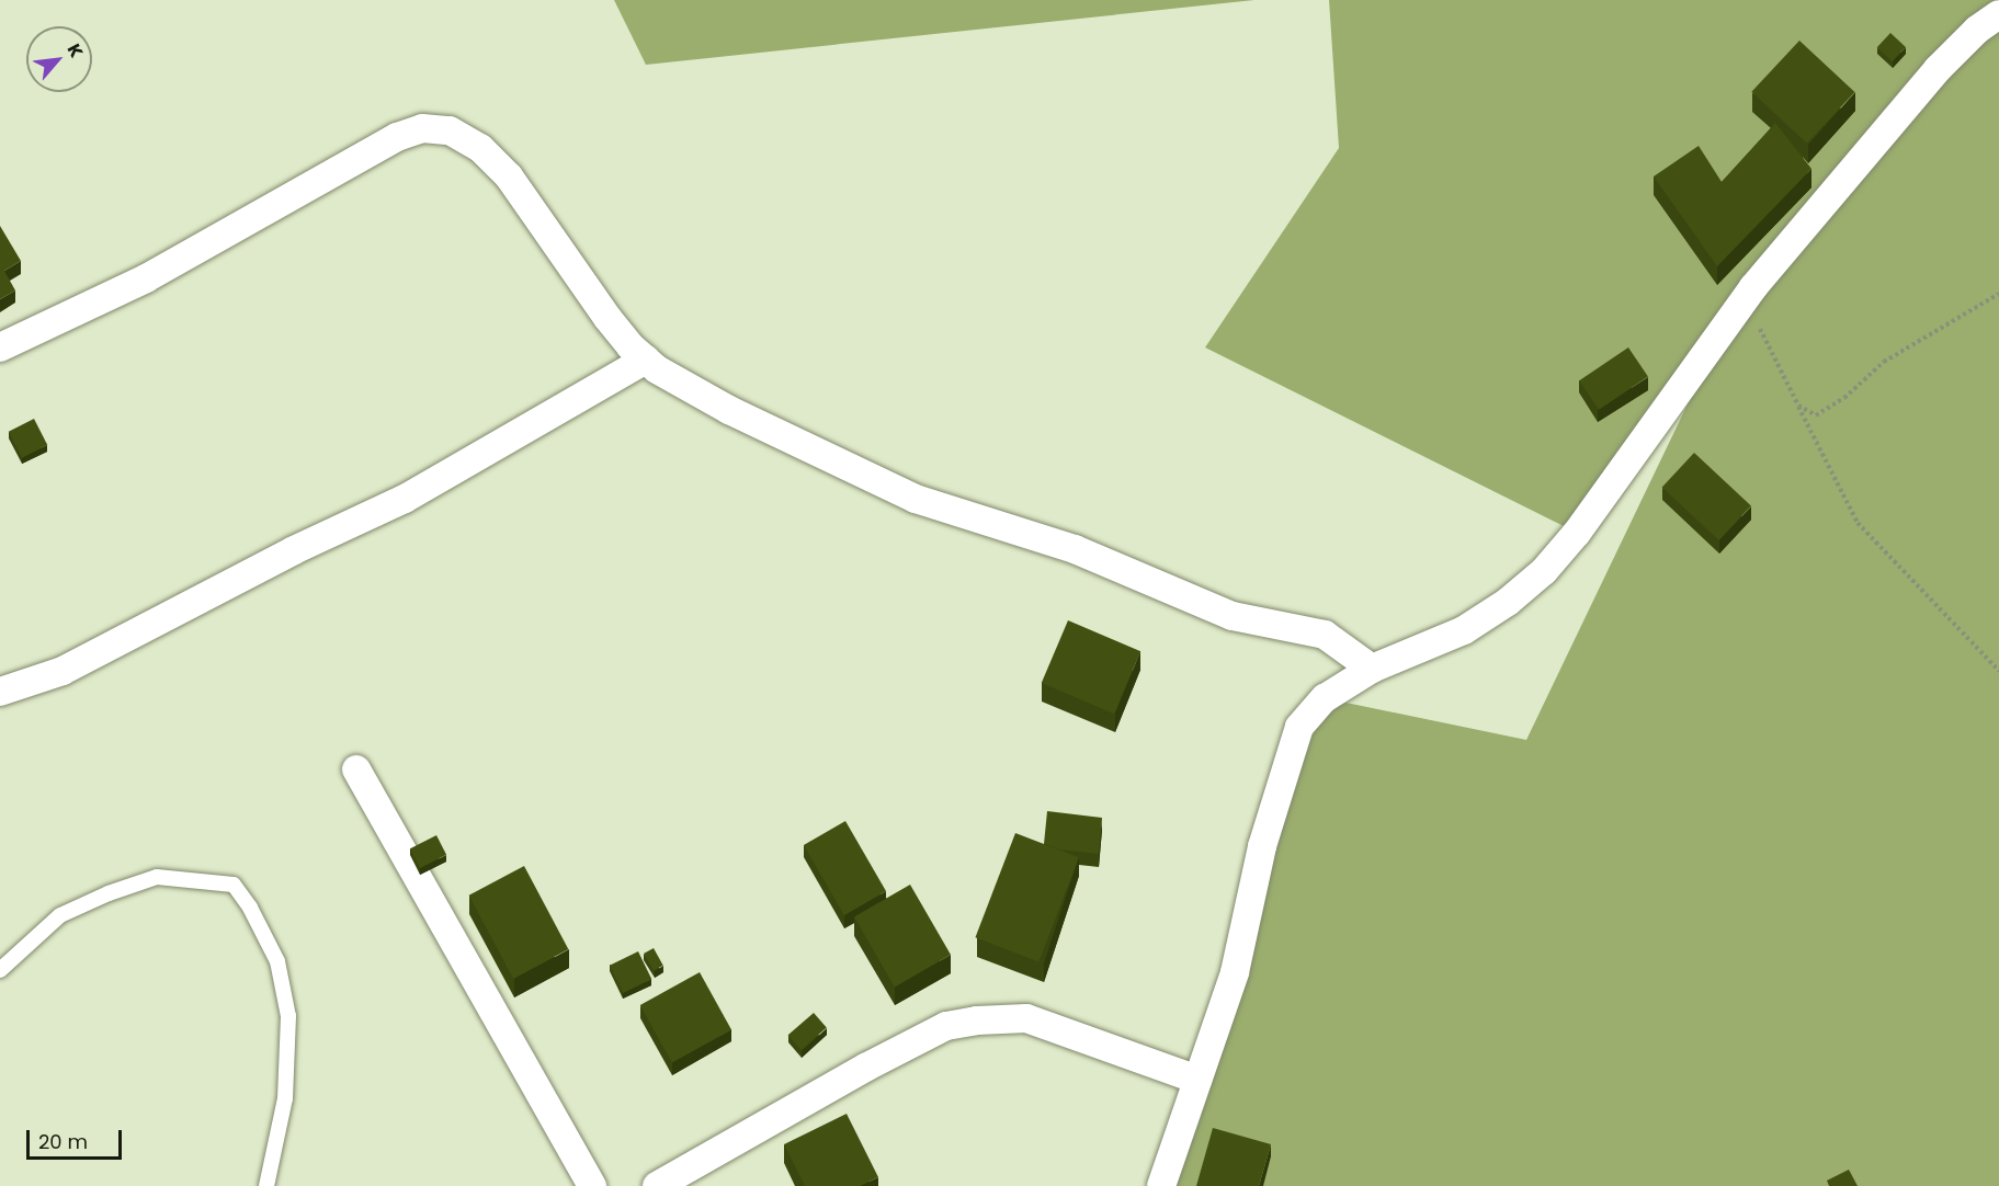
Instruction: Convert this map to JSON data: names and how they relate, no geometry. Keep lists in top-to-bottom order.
{
  "scale_bar": "20 m",
  "north": "top right"
}
